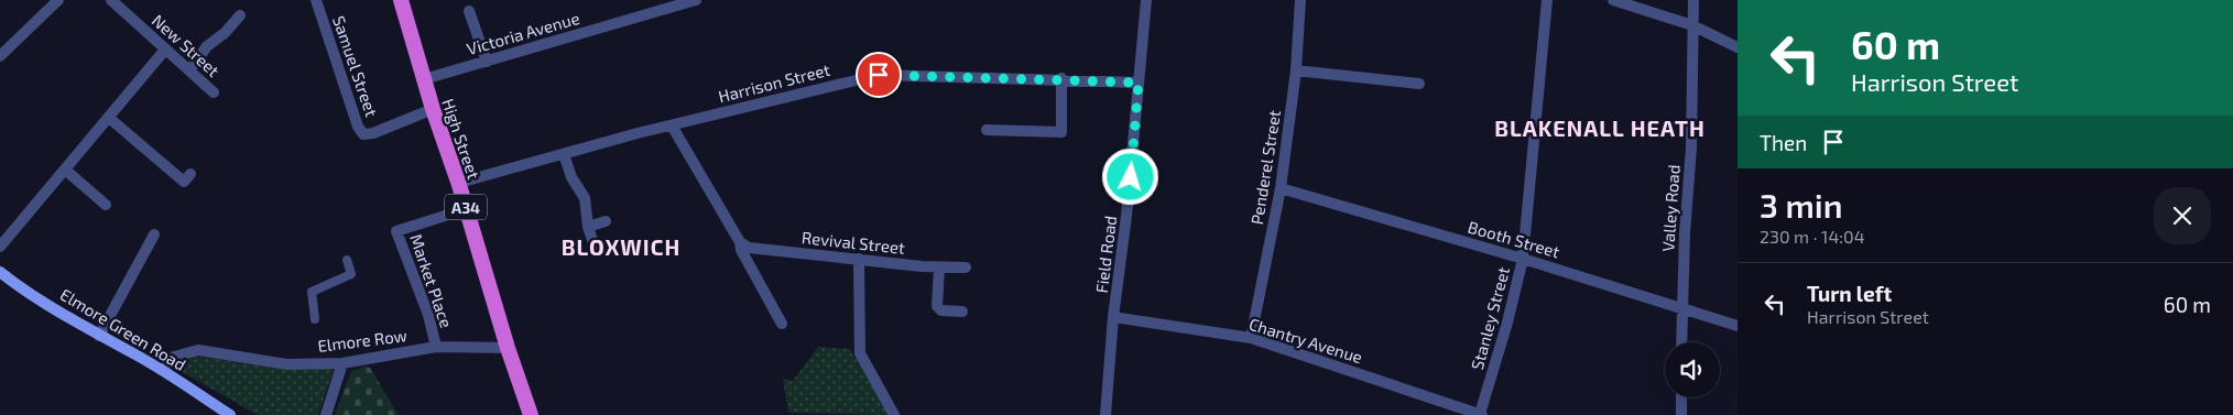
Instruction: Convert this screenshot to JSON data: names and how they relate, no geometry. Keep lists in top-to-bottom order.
{
  "streets": {
    "highway": ["High Street", "A34"],
    "main road": ["Elmore Green Road"],
    "street": [
      "Victoria Avenue",
      "New Street",
      "Samuel Street",
      "Harrison Street",
      "Penderel Street",
      "Valley Road",
      "Booth Street",
      "Revival Street",
      "Field Road",
      "Market Place",
      "Stanley Street",
      "Elmore Row",
      "Chantry Avenue"
    ]
  },
  "crossings": [
    ["Victoria Avenue", "High Street"],
    ["Samuel Street", "High Street"],
    ["Harrison Street", "High Street"],
    ["Harrison Street", "Field Road"],
    ["High Street", "Market Place"],
    ["High Street", "Elmore Row"],
    ["Penderel Street", "Booth Street"],
    ["Penderel Street", "Chantry Avenue"],
    ["Valley Road", "Booth Street"],
    ["Booth Street", "Stanley Street"],
    ["Field Road", "Chantry Avenue"],
    ["Market Place", "Elmore Row"],
    ["Stanley Street", "Chantry Avenue"],
    ["Elmore Green Road", "Elmore Row"]
  ],
  "districts": ["BLAKENALL HEATH", "BLOXWICH"],
  "page": {
    "turn": ["60 m", "Harrison Street"],
    "then": "Then",
    "heading": ["3 min", "230 m · 14:04"],
    "list": [
      {
        "name": "Turn left",
        "note": "Harrison Street",
        "value": "60 m"
      }
    ]
  }
}
